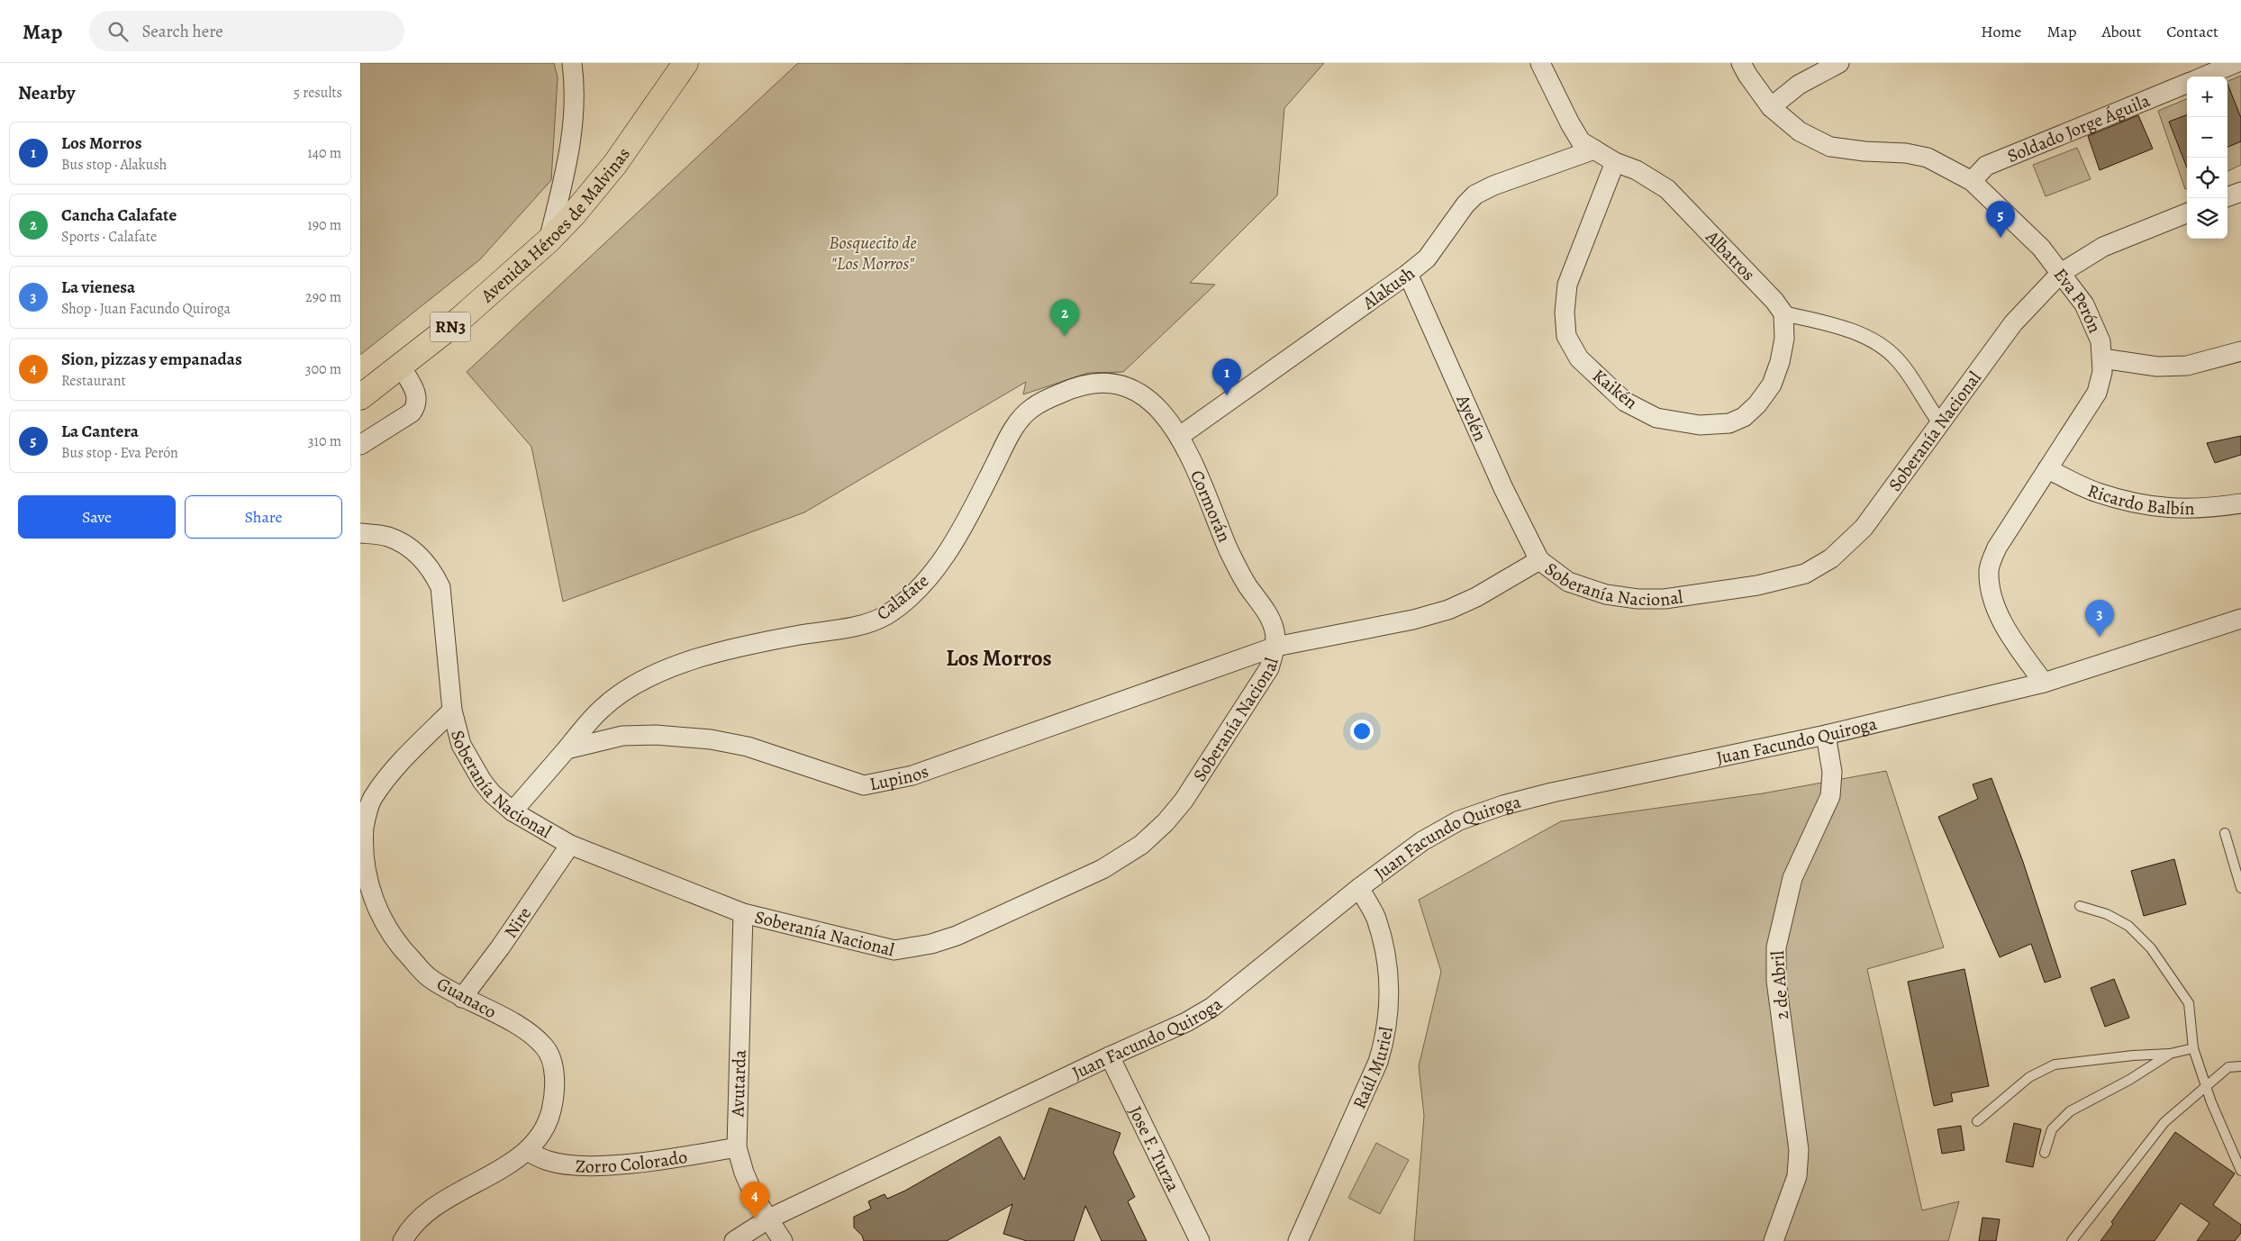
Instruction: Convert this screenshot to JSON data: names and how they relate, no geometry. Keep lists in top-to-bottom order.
{
  "streets": {
    "highway": ["Avenida Héroes de Malvinas", "RN3"],
    "street": [
      "Soldado Jorge Águila",
      "Albatros",
      "Alakush",
      "Eva Perón",
      "Kaikén",
      "Ayelén",
      "Soberanía Nacional",
      "Ricardo Balbín",
      "Cormorán",
      "Calafate",
      "Juan Facundo Quiroga",
      "Lupinos",
      "Nire",
      "2 de Abril",
      "Guanaco",
      "Raúl Muriel",
      "Avutarda",
      "Jose F. Turza",
      "Zorro Colorado"
    ]
  },
  "crossings": [
    ["Soldado Jorge Águila", "Eva Perón"],
    ["Albatros", "Alakush"],
    ["Albatros", "Kaikén"],
    ["Alakush", "Ayelén"],
    ["Alakush", "Cormorán"],
    ["Eva Perón", "Soberanía Nacional"],
    ["Eva Perón", "Ricardo Balbín"],
    ["Eva Perón", "Juan Facundo Quiroga"],
    ["Ayelén", "Soberanía Nacional"],
    ["Soberanía Nacional", "Cormorán"],
    ["Soberanía Nacional", "Lupinos"],
    ["Soberanía Nacional", "Nire"],
    ["Soberanía Nacional", "Guanaco"],
    ["Soberanía Nacional", "Avutarda"],
    ["Cormorán", "Calafate"],
    ["Cormorán", "Lupinos"],
    ["Calafate", "Lupinos"],
    ["Juan Facundo Quiroga", "2 de Abril"],
    ["Juan Facundo Quiroga", "Raúl Muriel"],
    ["Juan Facundo Quiroga", "Avutarda"],
    ["Juan Facundo Quiroga", "Jose F. Turza"],
    ["Nire", "Guanaco"],
    ["Guanaco", "Zorro Colorado"],
    ["Avutarda", "Zorro Colorado"]
  ],
  "districts": ["Los Morros"],
  "parks": ["Bosquecito de \"Los Morros\""],
  "page": {
    "header": "Map",
    "search": "Search here",
    "nav": [
      "Home",
      "Map",
      "About",
      "Contact"
    ],
    "heading": ["Nearby", "5 results"],
    "map_buttons": ["+", "−"],
    "list": [
      {
        "mark": "1",
        "name": "Los Morros",
        "note": "Bus stop · Alakush",
        "value": "140 m"
      },
      {
        "mark": "2",
        "name": "Cancha Calafate",
        "note": "Sports · Calafate",
        "value": "190 m"
      },
      {
        "mark": "3",
        "name": "La vienesa",
        "note": "Shop · Juan Facundo Quiroga",
        "value": "290 m"
      },
      {
        "mark": "4",
        "name": "Sion, pizzas y empanadas",
        "note": "Restaurant",
        "value": "300 m"
      },
      {
        "mark": "5",
        "name": "La Cantera",
        "note": "Bus stop · Eva Perón",
        "value": "310 m"
      }
    ],
    "pins": [
      "5",
      "2",
      "1",
      "3",
      "4"
    ],
    "buttons": ["Save", "Share"]
  }
}
